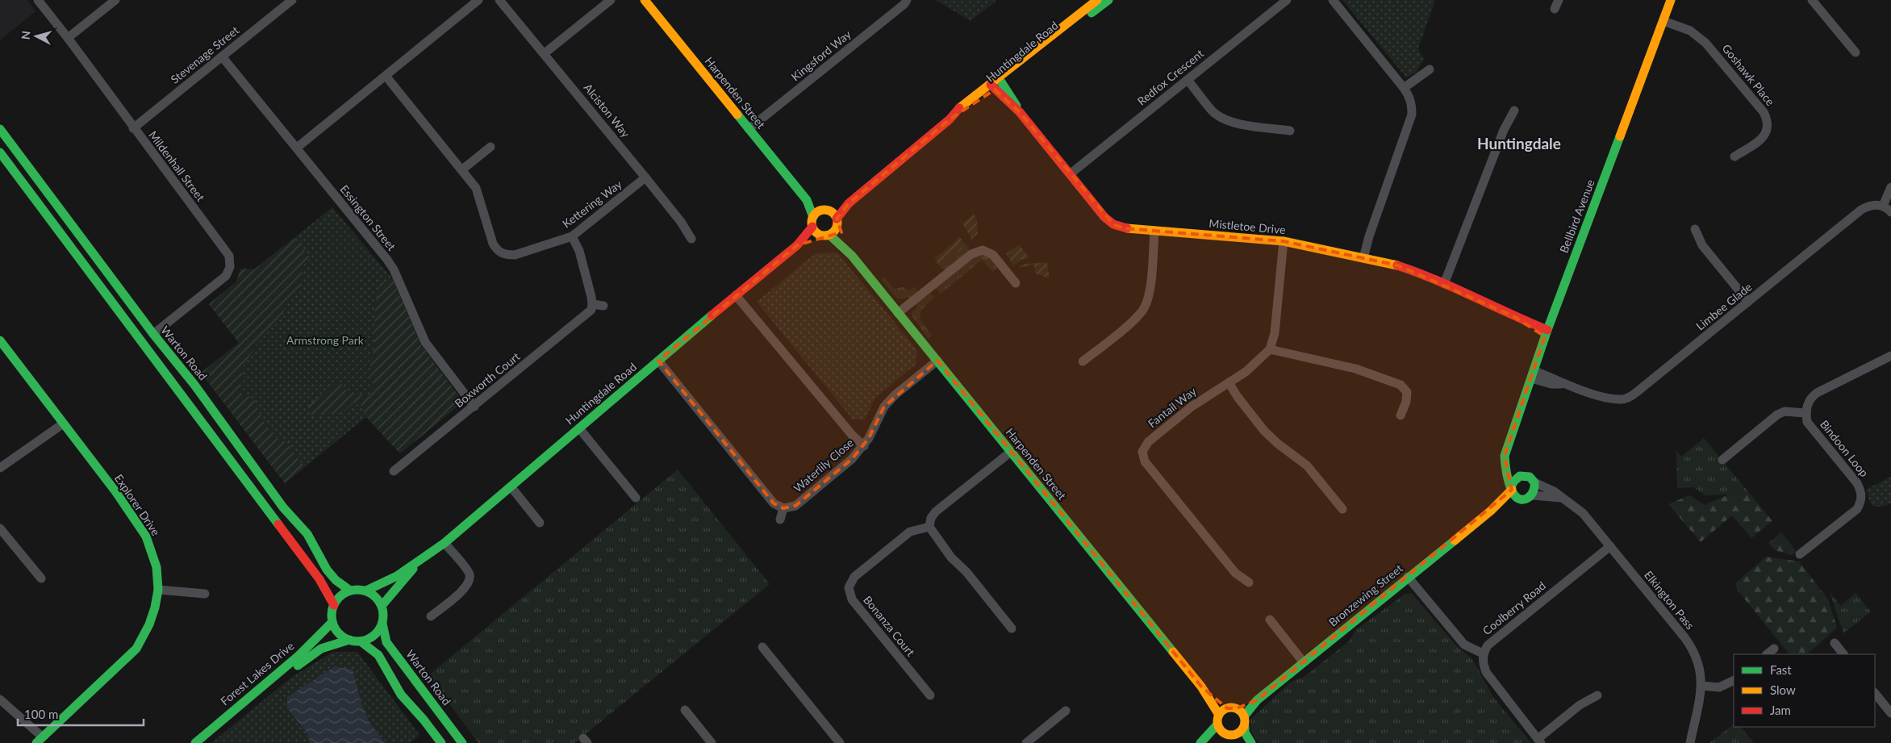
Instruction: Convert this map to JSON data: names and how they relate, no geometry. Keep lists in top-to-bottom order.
{
  "streets": {
    "street": [
      "Huntingdale Road",
      "Stevenage Street",
      "Kingsford Way",
      "Goshawk Place",
      "Redfox Crescent",
      "Harpenden Street",
      "Alciston Way",
      "Mildenhall Street",
      "Kettering Way",
      "Bellbird Avenue",
      "Essington Street",
      "Mistletoe Drive",
      "Limbee Glade",
      "Warton Road",
      "Boxworth Court",
      "Fantail Way",
      "Bindoon Loop",
      "Waterlily Close",
      "Explorer Drive",
      "Bronzewing Street",
      "Elkington Pass",
      "Coolberry Road",
      "Bonanza Court",
      "Forest Lakes Drive"
    ]
  },
  "crossings": [
    ["Huntingdale Road", "Harpenden Street"],
    ["Huntingdale Road", "Mistletoe Drive"],
    ["Huntingdale Road", "Warton Road"],
    ["Huntingdale Road", "Forest Lakes Drive"],
    ["Stevenage Street", "Mildenhall Street"],
    ["Stevenage Street", "Essington Street"],
    ["Kingsford Way", "Harpenden Street"],
    ["Goshawk Place", "Bellbird Avenue"],
    ["Redfox Crescent", "Mistletoe Drive"],
    ["Harpenden Street", "Waterlily Close"],
    ["Harpenden Street", "Bronzewing Street"],
    ["Alciston Way", "Kettering Way"],
    ["Mildenhall Street", "Warton Road"],
    ["Bellbird Avenue", "Mistletoe Drive"],
    ["Bellbird Avenue", "Limbee Glade"],
    ["Bellbird Avenue", "Bronzewing Street"],
    ["Bellbird Avenue", "Elkington Pass"],
    ["Essington Street", "Boxworth Court"],
    ["Warton Road", "Forest Lakes Drive"],
    ["Bronzewing Street", "Elkington Pass"],
    ["Elkington Pass", "Coolberry Road"]
  ],
  "districts": ["Huntingdale"],
  "parks": ["Armstrong Park"],
  "legend": ["Fast", "Slow", "Jam"],
  "scale_bar": "100 m",
  "north": "left"
}
